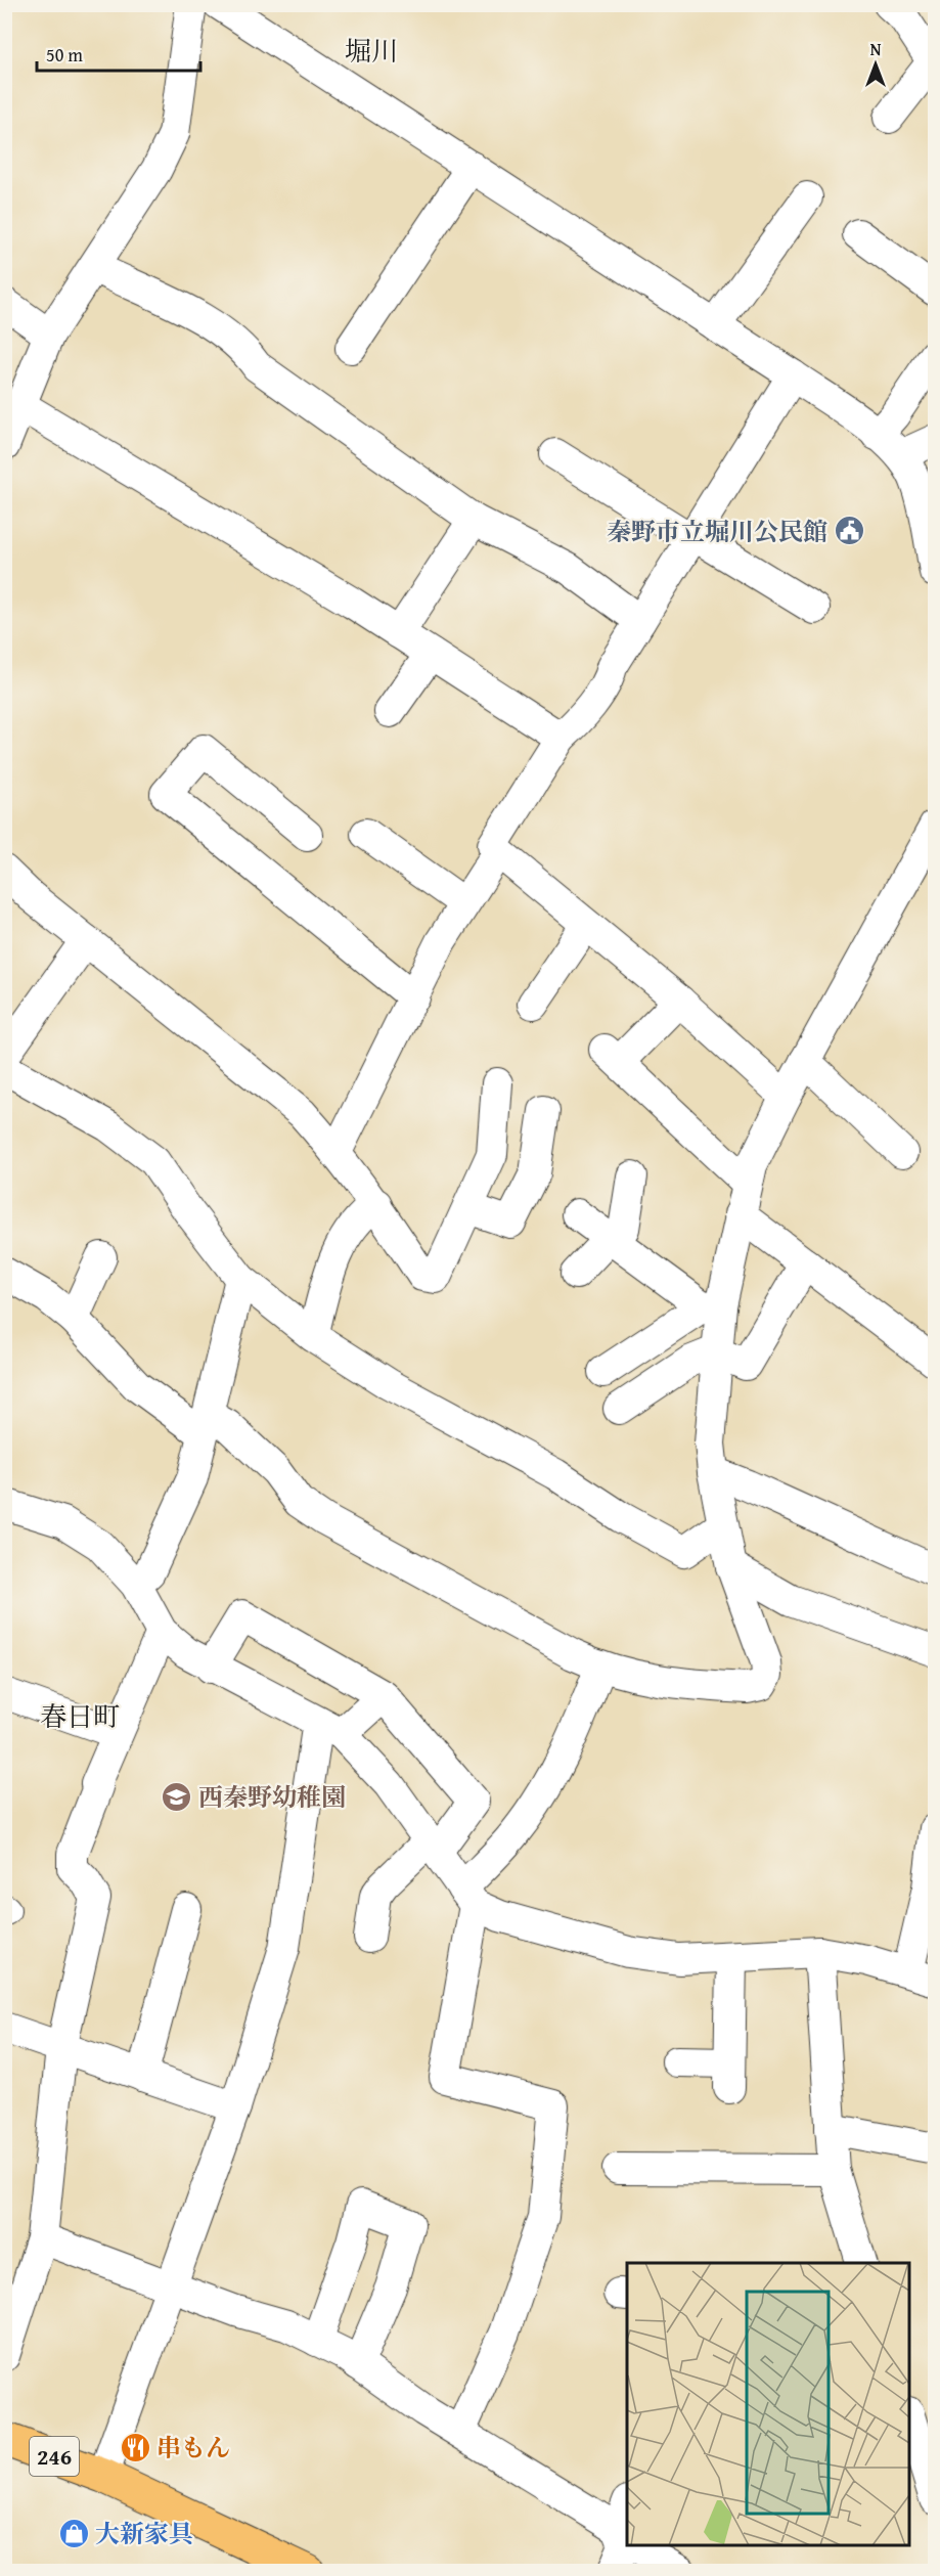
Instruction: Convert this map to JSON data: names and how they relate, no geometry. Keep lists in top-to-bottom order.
{
  "streets": {
    "highway": ["246"]
  },
  "districts": ["堀川", "春日町"],
  "places": {
    "public building": ["秦野市立堀川公民館"],
    "school or university": ["西秦野幼稚園"],
    "restaurant": ["串もん"],
    "shop": ["大新家具"]
  },
  "scale_bar": "50 m",
  "north": "top"
}
